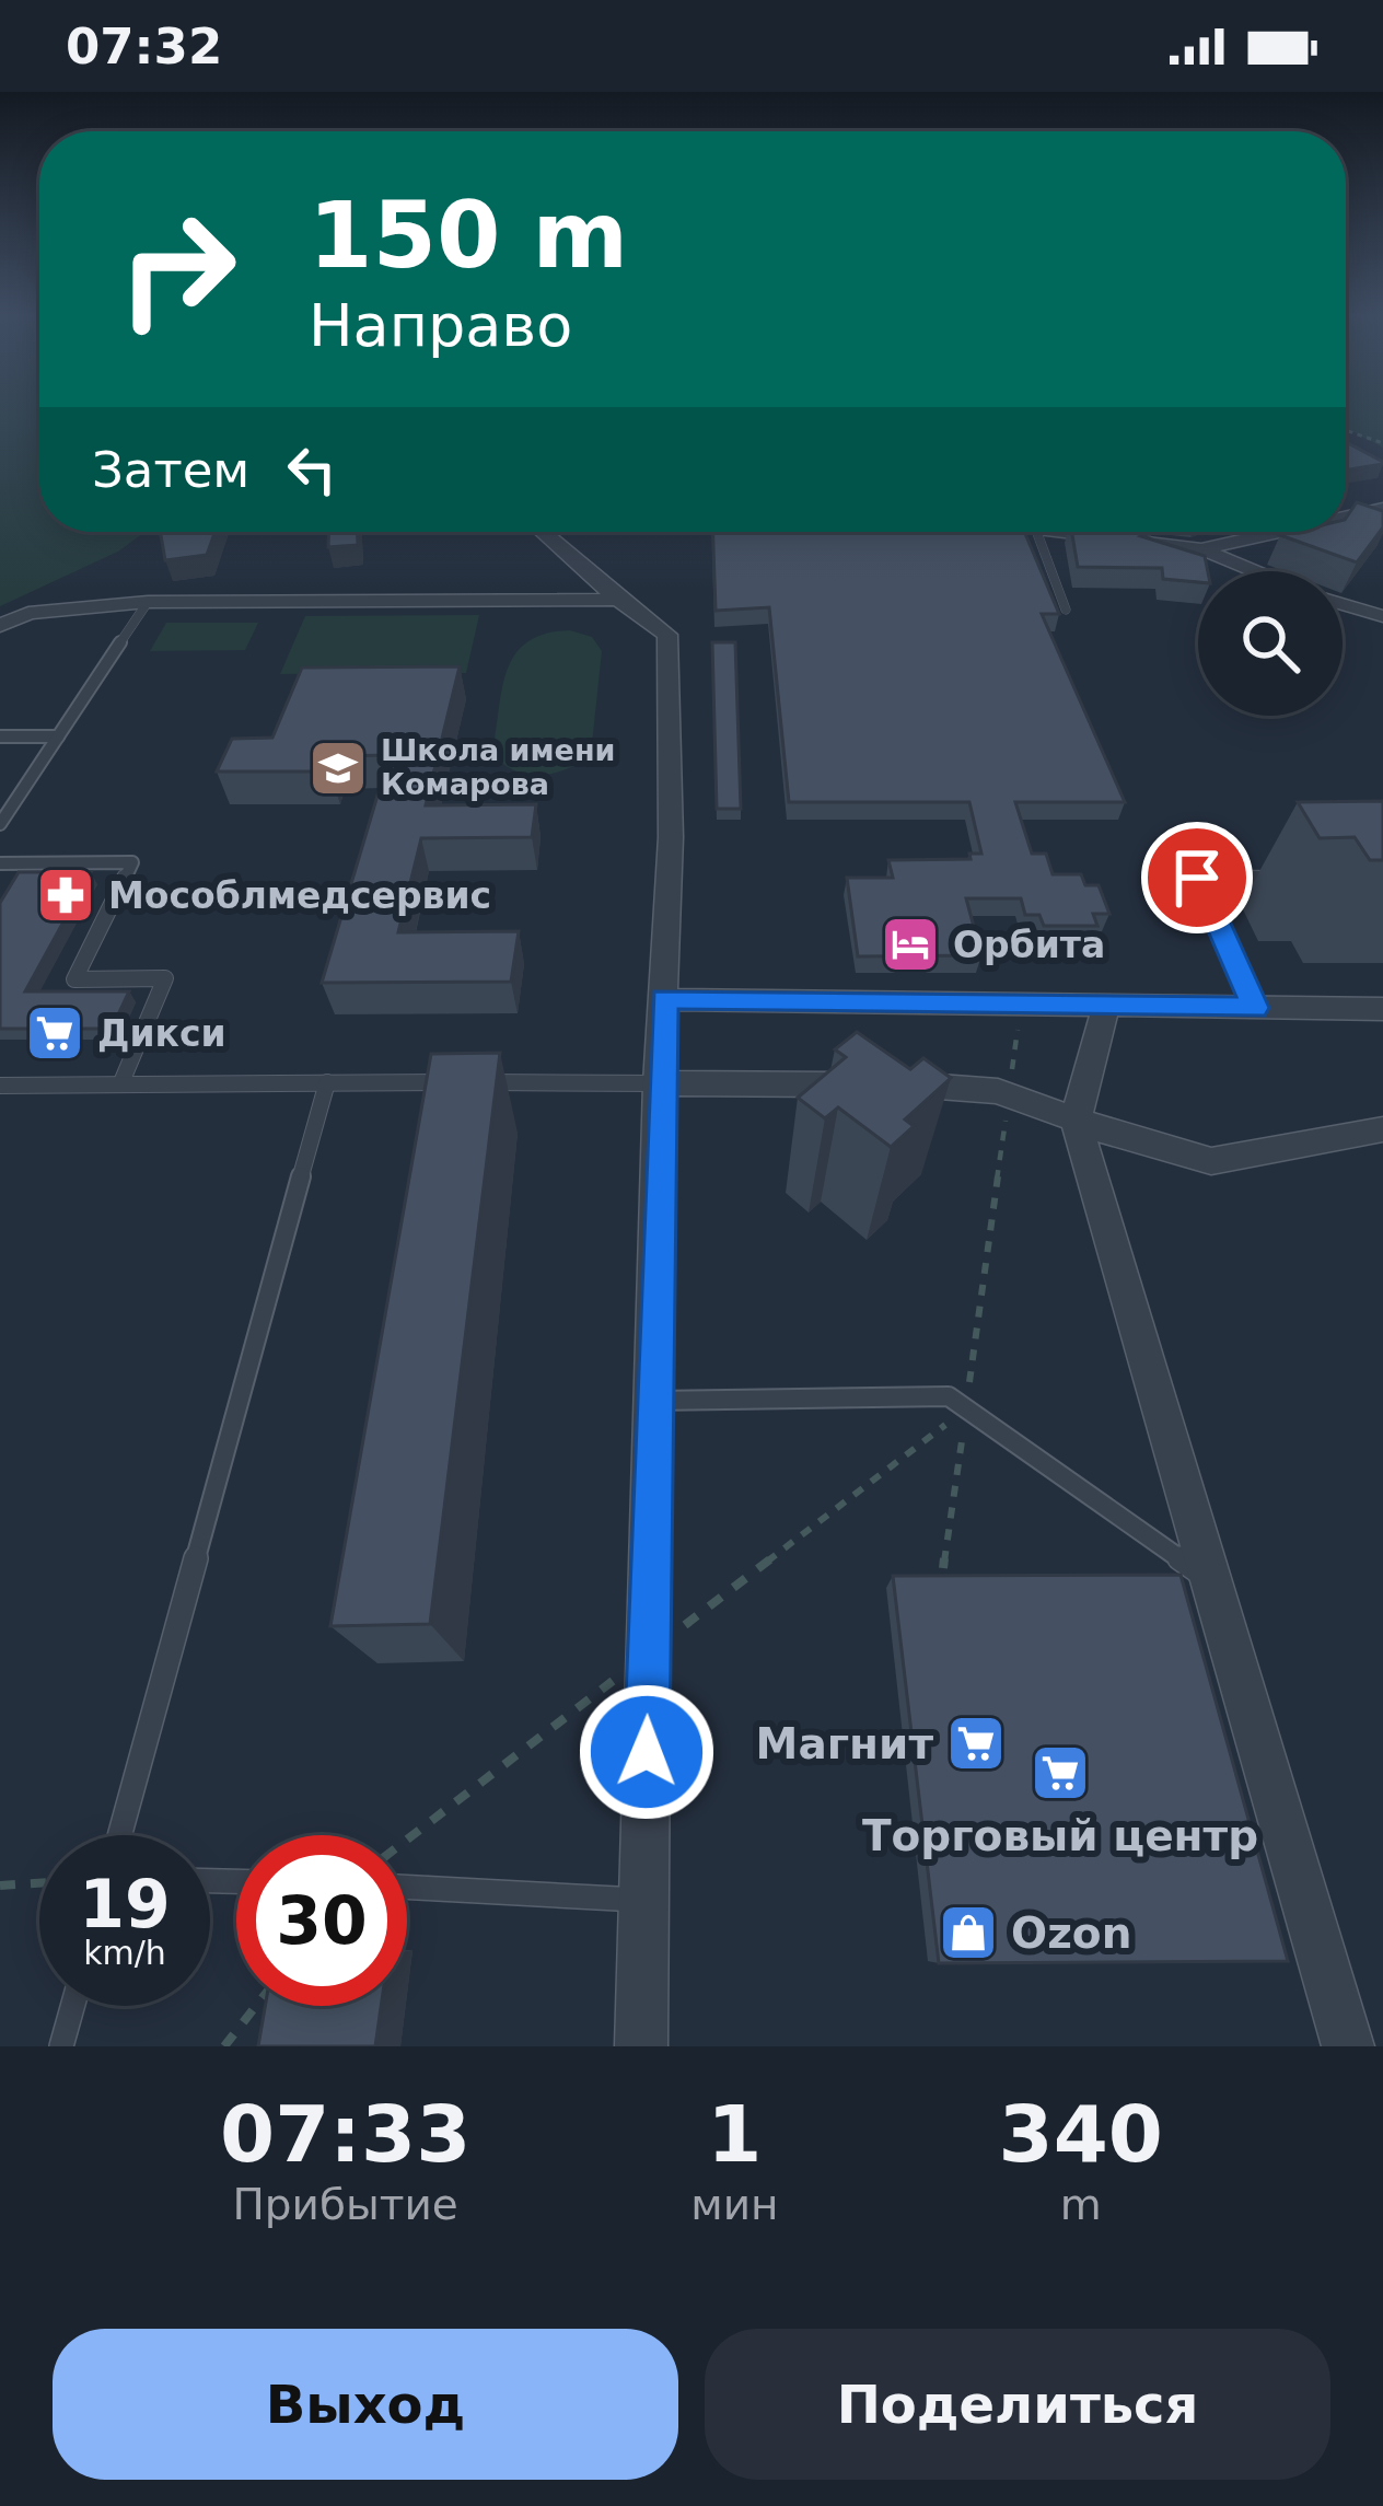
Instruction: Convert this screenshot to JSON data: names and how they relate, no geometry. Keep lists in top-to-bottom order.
{
  "places": {
    "school or university": ["Школа имени Комарова"],
    "pharmacy": ["Мособлмедсервис"],
    "hotel": ["Орбита"],
    "supermarket": ["Дикси", "Магнит", "Торговый центр"],
    "shop": ["Ozon"]
  },
  "page": {
    "status": "07:32",
    "turn": ["150 m", "Направо"],
    "then": "Затем",
    "speed": "19 km/h",
    "limit": "30",
    "eta": [
      "07:33",
      "Прибытие",
      "1",
      "мин",
      "340",
      "m"
    ],
    "buttons": ["Выход", "Поделиться"]
  }
}
